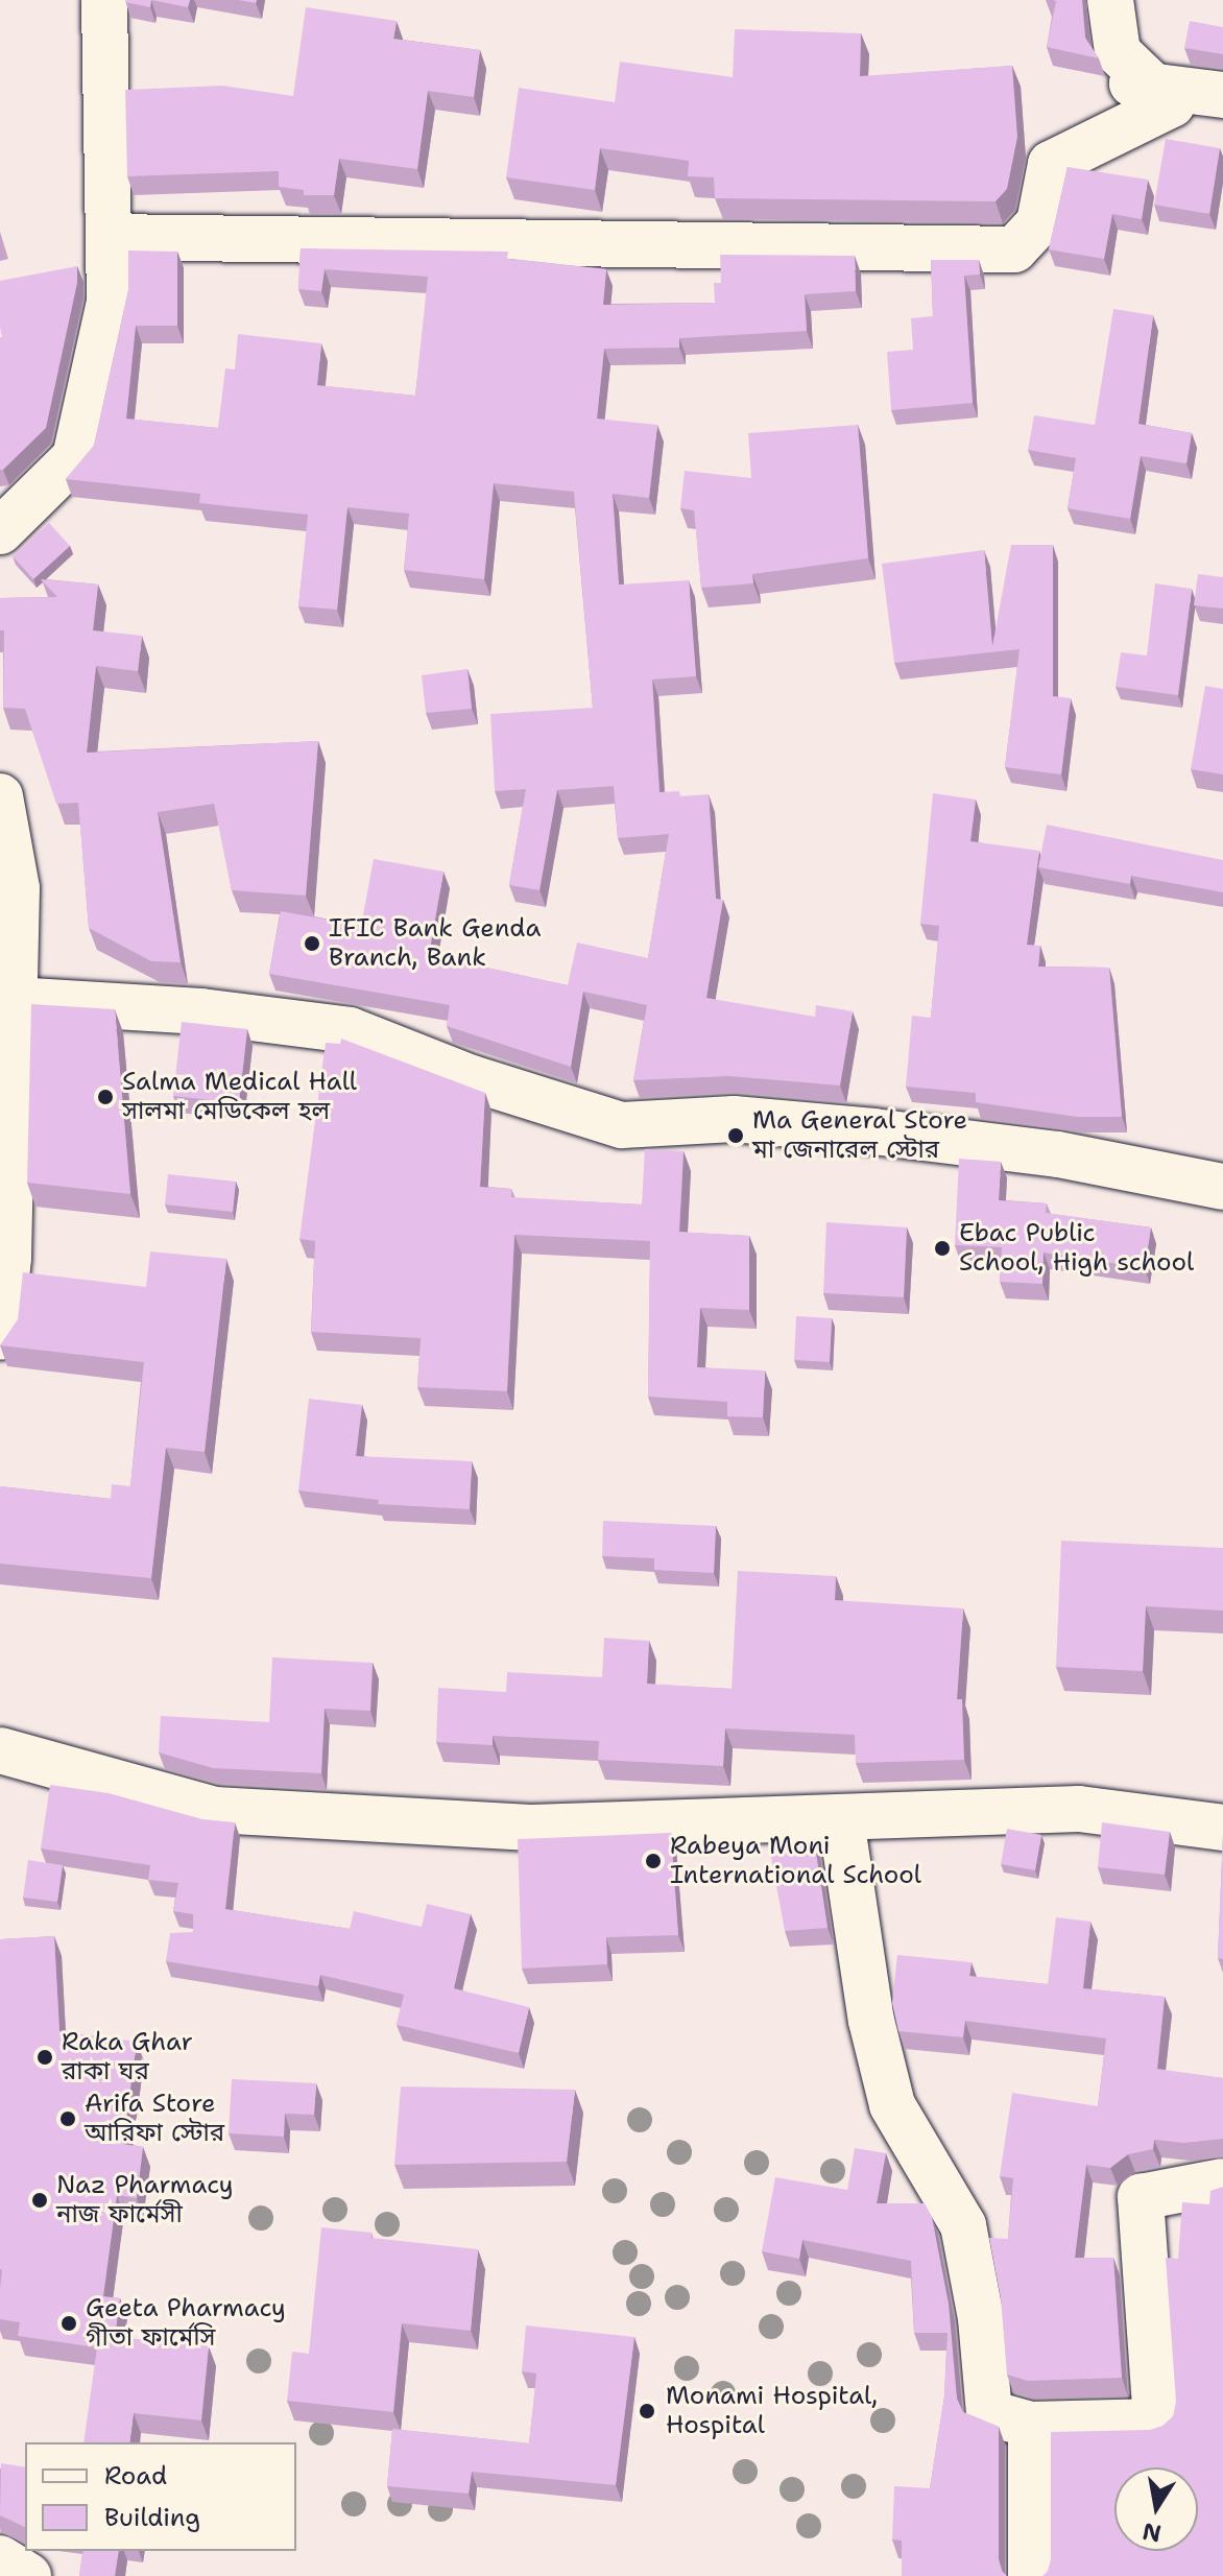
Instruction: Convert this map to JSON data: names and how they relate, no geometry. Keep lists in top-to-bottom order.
{
  "places": [
    "IFIC Bank Genda Branch, Bank",
    "Salma Medical Hall সালমা মেডিকেল হল",
    "Ma General Store মা জেনারেল স্টোর",
    "Ebac Public School, High school",
    "Rabeya Moni International School",
    "Raka Ghar রাকা ঘর",
    "Arifa Store আরিফা স্টোর",
    "Naz Pharmacy নাজ ফার্মেসী",
    "Geeta Pharmacy গীতা ফার্মেসি",
    "Monami Hospital, Hospital"
  ],
  "legend": ["Road", "Building"],
  "north": "bottom"
}
